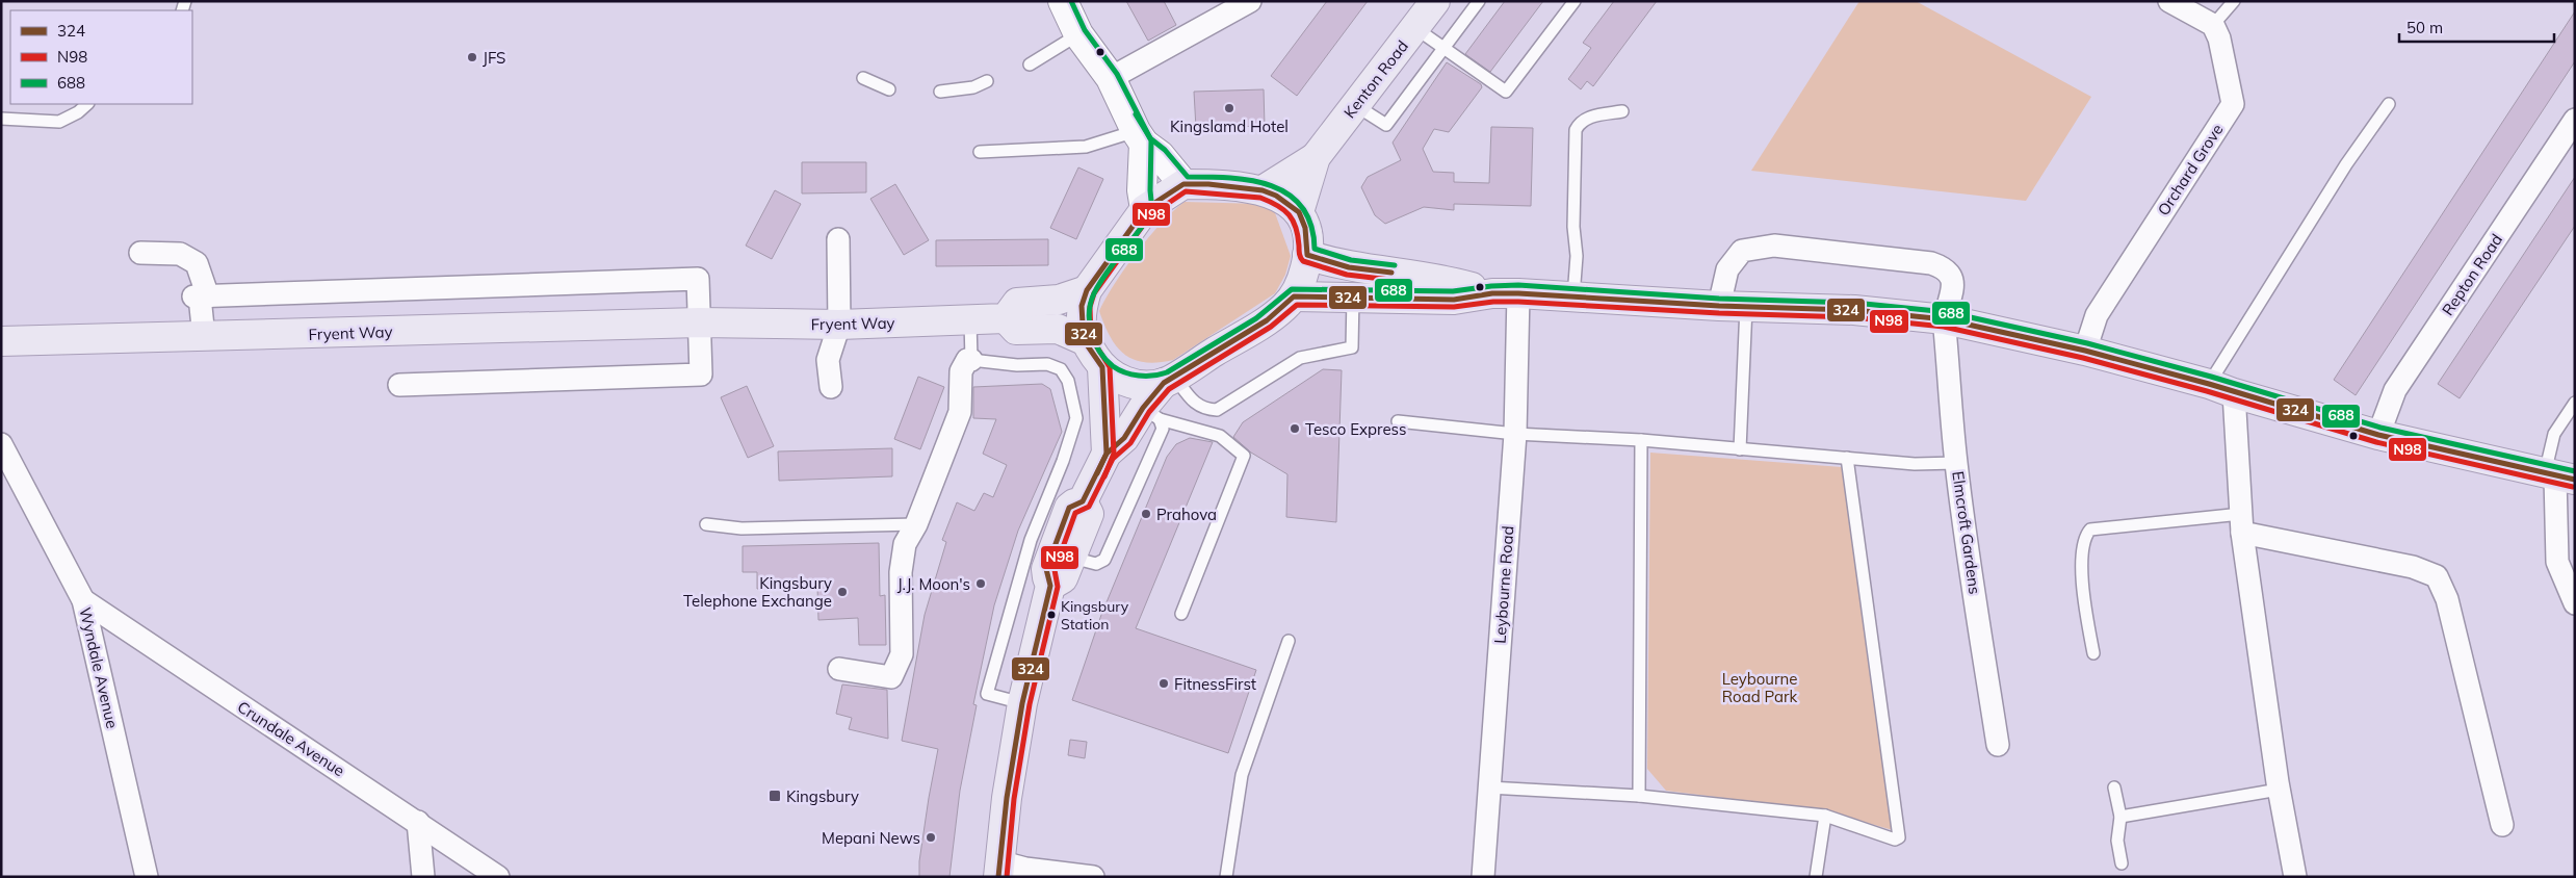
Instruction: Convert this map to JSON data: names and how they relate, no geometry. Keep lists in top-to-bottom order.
{
  "streets": {
    "main road": ["Kenton Road", "Fryent Way"],
    "street": [
      "Orchard Grove",
      "Repton Road",
      "Elmcroft Gardens",
      "Leybourne Road",
      "Wyndale Avenue",
      "Crundale Avenue"
    ]
  },
  "crossings": [
    ["Wyndale Avenue", "Crundale Avenue"]
  ],
  "parks": ["Leybourne Road Park"],
  "places": {
    "other": [
      "JFS",
      "Kingslamd Hotel",
      "Tesco Express",
      "Prahova",
      "J.J. Moon's",
      "Kingsbury Telephone Exchange",
      "Kingsbury Station",
      "FitnessFirst",
      "Mepani News"
    ],
    "transit": ["Kingsbury"]
  },
  "lines": ["transit line 688", "transit line 324", "transit line N98"],
  "legend": ["324", "N98", "688"],
  "scale_bar": "50 m"
}
